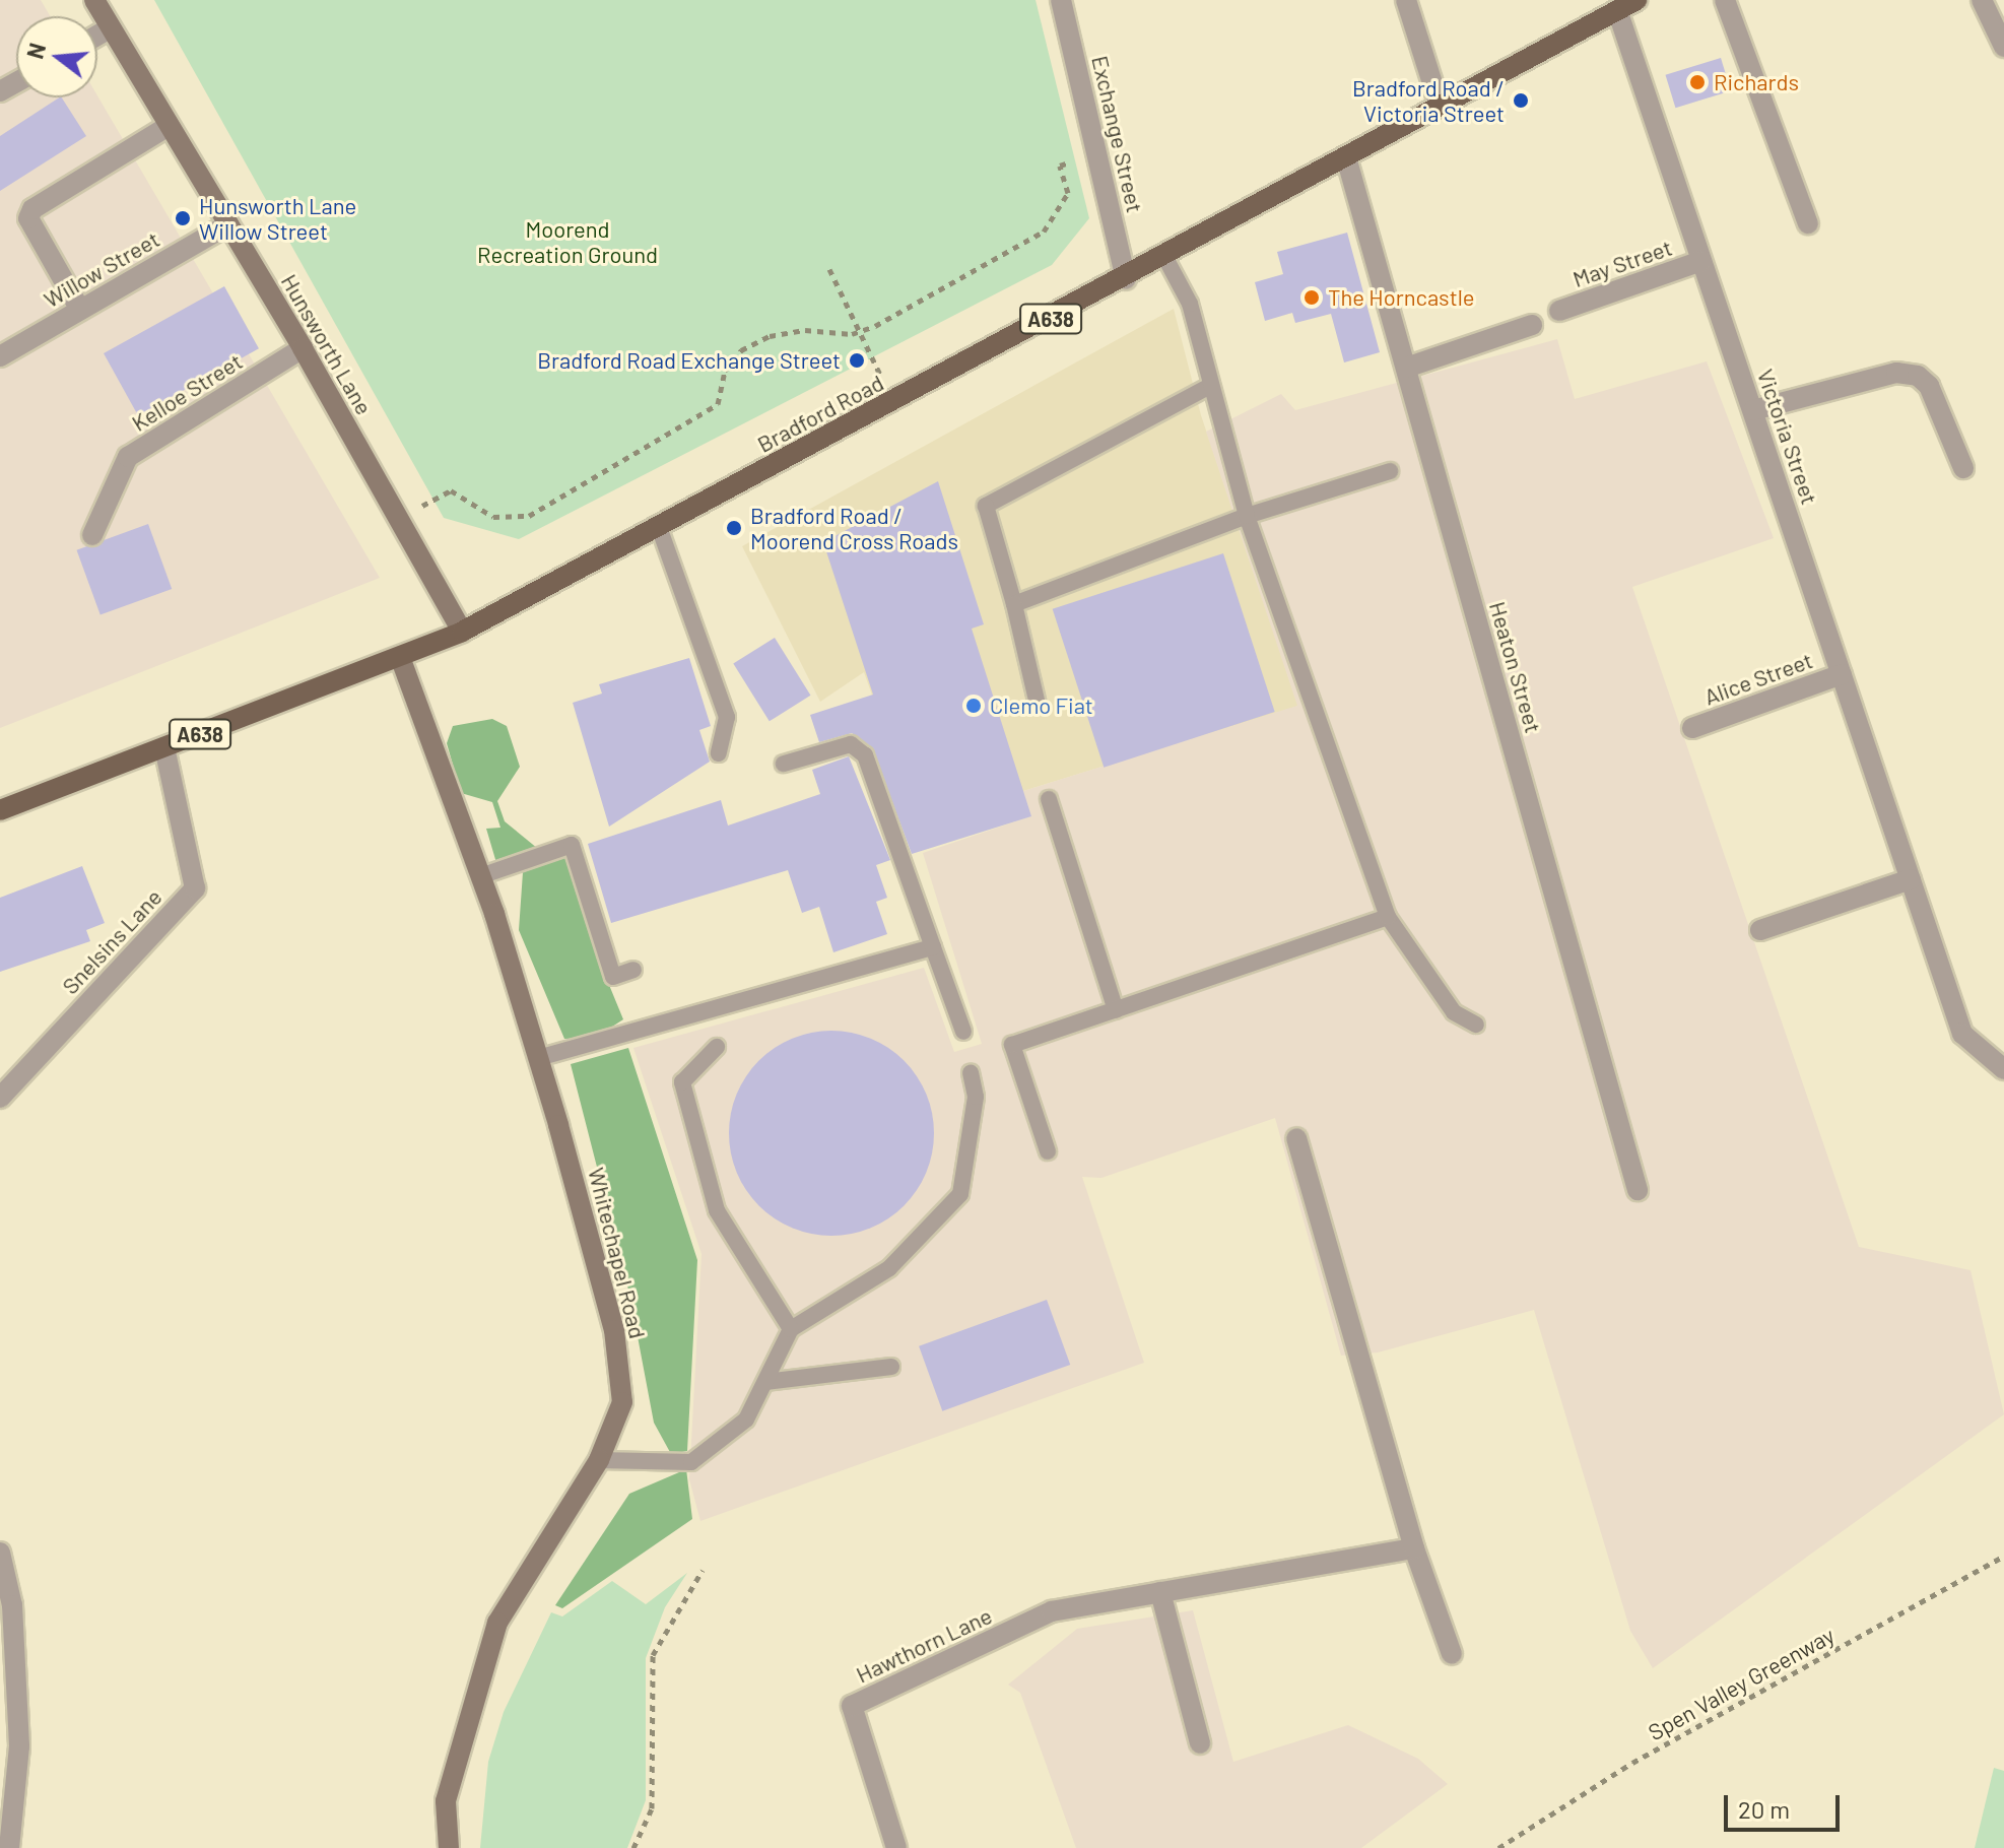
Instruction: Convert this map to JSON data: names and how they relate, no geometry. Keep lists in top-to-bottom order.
{
  "streets": {
    "main road": ["A638", "Bradford Road"],
    "street": [
      "Exchange Street",
      "May Street",
      "Willow Street",
      "Hunsworth Lane",
      "Kelloe Street",
      "Victoria Street",
      "Heaton Street",
      "Alice Street",
      "Snelsins Lane",
      "Whitechapel Road",
      "Hawthorn Lane"
    ],
    "path": ["Spen Valley Greenway"]
  },
  "crossings": [
    ["Exchange Street", "Bradford Road"],
    ["May Street", "Victoria Street"],
    ["Willow Street", "Hunsworth Lane"],
    ["Hunsworth Lane", "Kelloe Street"],
    ["Hunsworth Lane", "Bradford Road"],
    ["Bradford Road", "Victoria Street"],
    ["Bradford Road", "Heaton Street"],
    ["Bradford Road", "Snelsins Lane"],
    ["Bradford Road", "Whitechapel Road"],
    ["Victoria Street", "Alice Street"]
  ],
  "parks": ["Moorend Recreation Ground"],
  "places": [
    "Richards",
    "Bradford Road / Victoria Street",
    "Hunsworth Lane Willow Street",
    "The Horncastle",
    "Bradford Road Exchange Street",
    "Bradford Road / Moorend Cross Roads",
    "Clemo Fiat"
  ],
  "scale_bar": "20 m",
  "north": "left"
}
